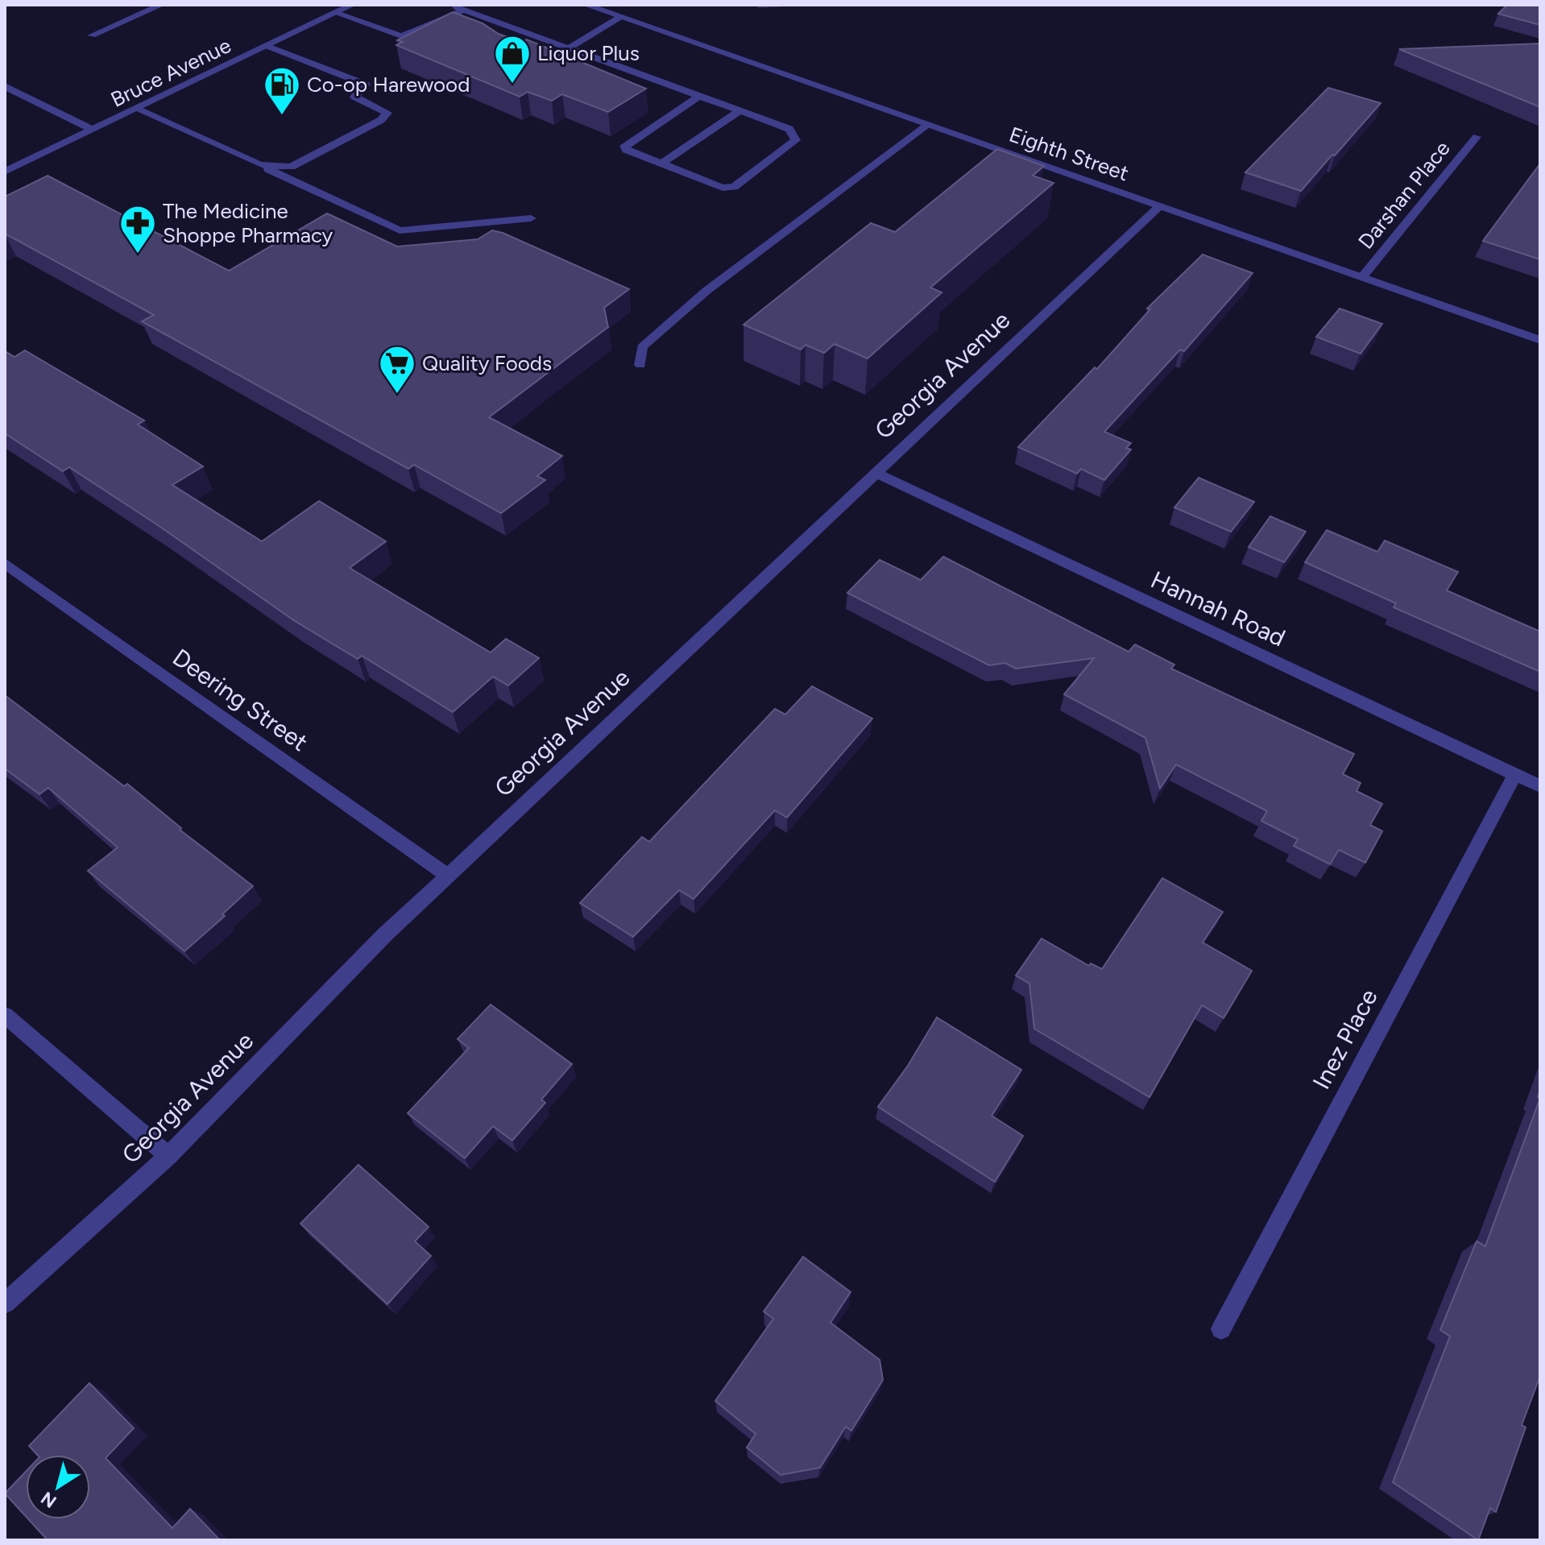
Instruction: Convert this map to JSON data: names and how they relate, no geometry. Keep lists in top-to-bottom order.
{
  "streets": {
    "street": [
      "Bruce Avenue",
      "Eighth Street",
      "Darshan Place",
      "Georgia Avenue",
      "Hannah Road",
      "Deering Street",
      "Inez Place"
    ]
  },
  "crossings": [
    ["Eighth Street", "Darshan Place"],
    ["Eighth Street", "Georgia Avenue"],
    ["Georgia Avenue", "Hannah Road"],
    ["Georgia Avenue", "Deering Street"],
    ["Hannah Road", "Inez Place"]
  ],
  "places": {
    "shop": ["Liquor Plus"],
    "fuel station": ["Co-op Harewood"],
    "pharmacy": ["The Medicine Shoppe Pharmacy"],
    "supermarket": ["Quality Foods"]
  },
  "north": "bottom left"
}
